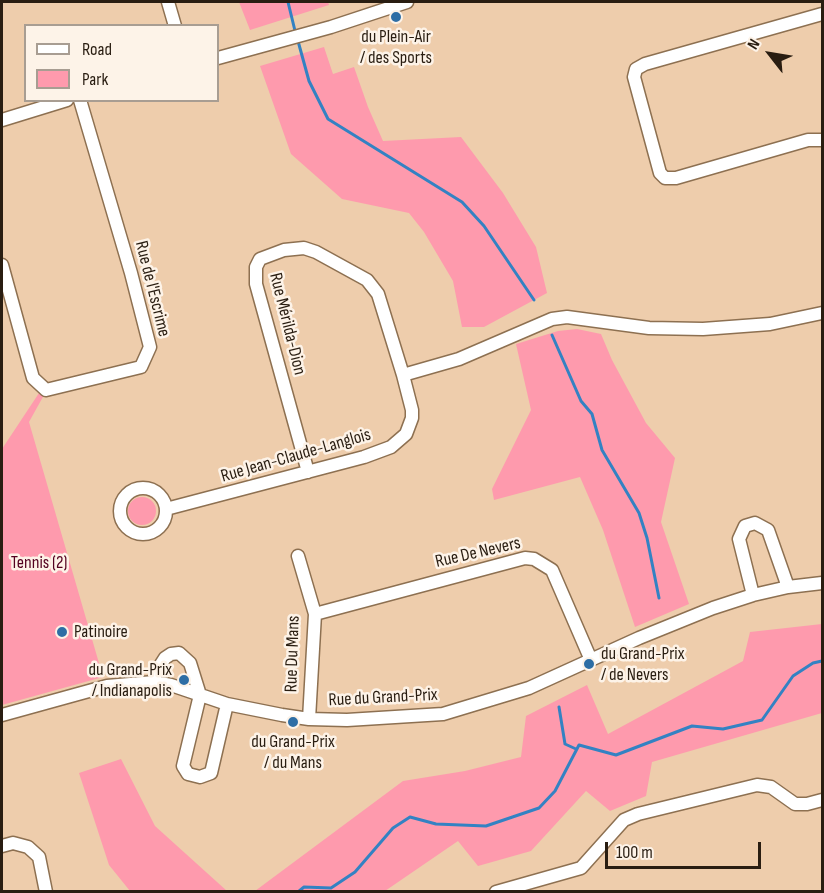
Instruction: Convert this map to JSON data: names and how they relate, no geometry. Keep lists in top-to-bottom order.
{
  "streets": {
    "street": [
      "Rue de l'Escrime",
      "Rue Mérilda-Dion",
      "Rue Jean-Claude-Langlois",
      "Rue De Nevers",
      "Rue Du Mans",
      "Rue du Grand-Prix"
    ]
  },
  "crossings": [
    ["Rue Mérilda-Dion", "Rue Jean-Claude-Langlois"],
    ["Rue De Nevers", "Rue Du Mans"],
    ["Rue De Nevers", "Rue du Grand-Prix"],
    ["Rue Du Mans", "Rue du Grand-Prix"]
  ],
  "parks": ["Tennis (2)"],
  "places": [
    "du Plein-Air / des Sports",
    "Patinoire",
    "du Grand-Prix / de Nevers",
    "du Grand-Prix / Indianapolis",
    "du Grand-Prix / du Mans"
  ],
  "legend": ["Road", "Park"],
  "scale_bar": "100 m",
  "north": "top left"
}
